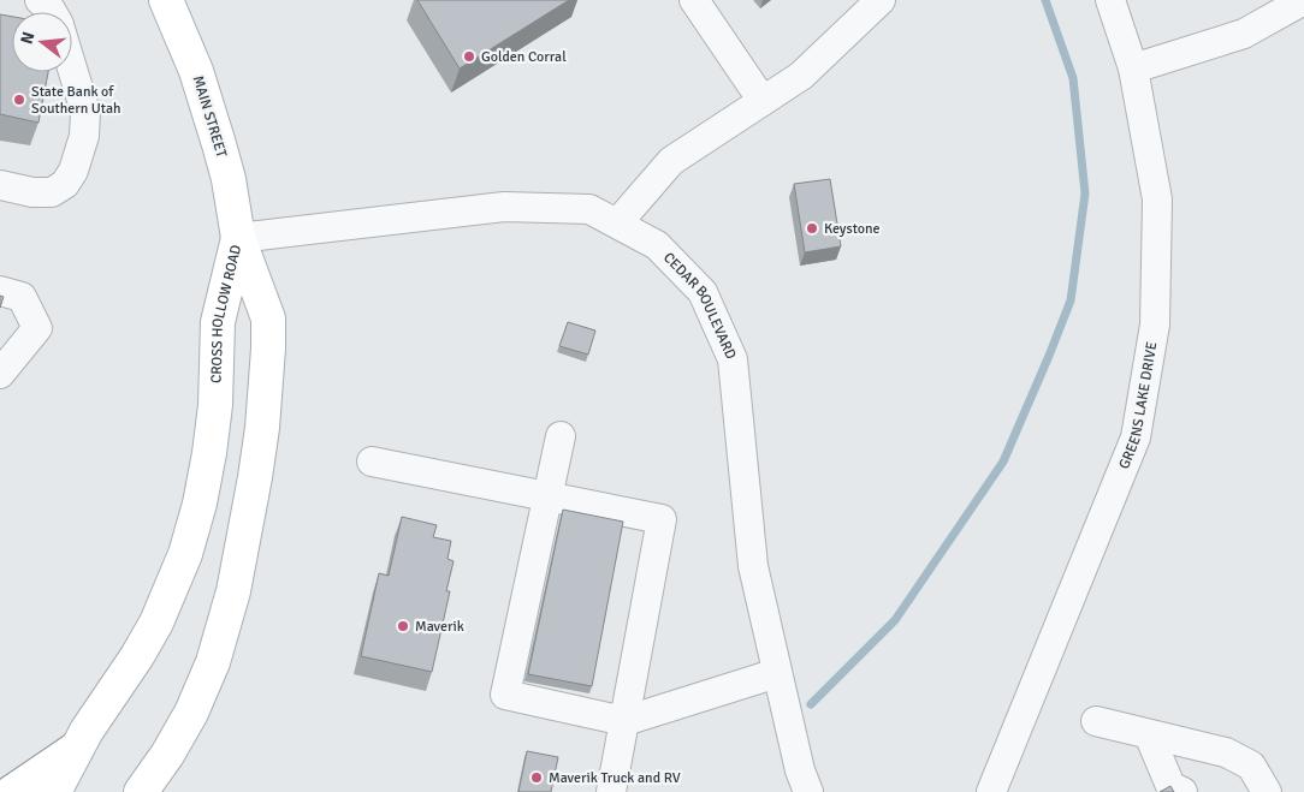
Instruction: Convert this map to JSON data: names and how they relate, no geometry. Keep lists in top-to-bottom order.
{
  "streets": {
    "main road": ["MAIN STREET", "CROSS HOLLOW ROAD"],
    "street": ["CEDAR BOULEVARD", "GREENS LAKE DRIVE"]
  },
  "crossings": [
    ["MAIN STREET", "CEDAR BOULEVARD"],
    ["MAIN STREET", "CROSS HOLLOW ROAD"],
    ["CEDAR BOULEVARD", "CROSS HOLLOW ROAD"]
  ],
  "places": [
    "Golden Corral",
    "State Bank of Southern Utah",
    "Keystone",
    "Maverik",
    "Maverik Truck and RV"
  ],
  "north": "left"
}
